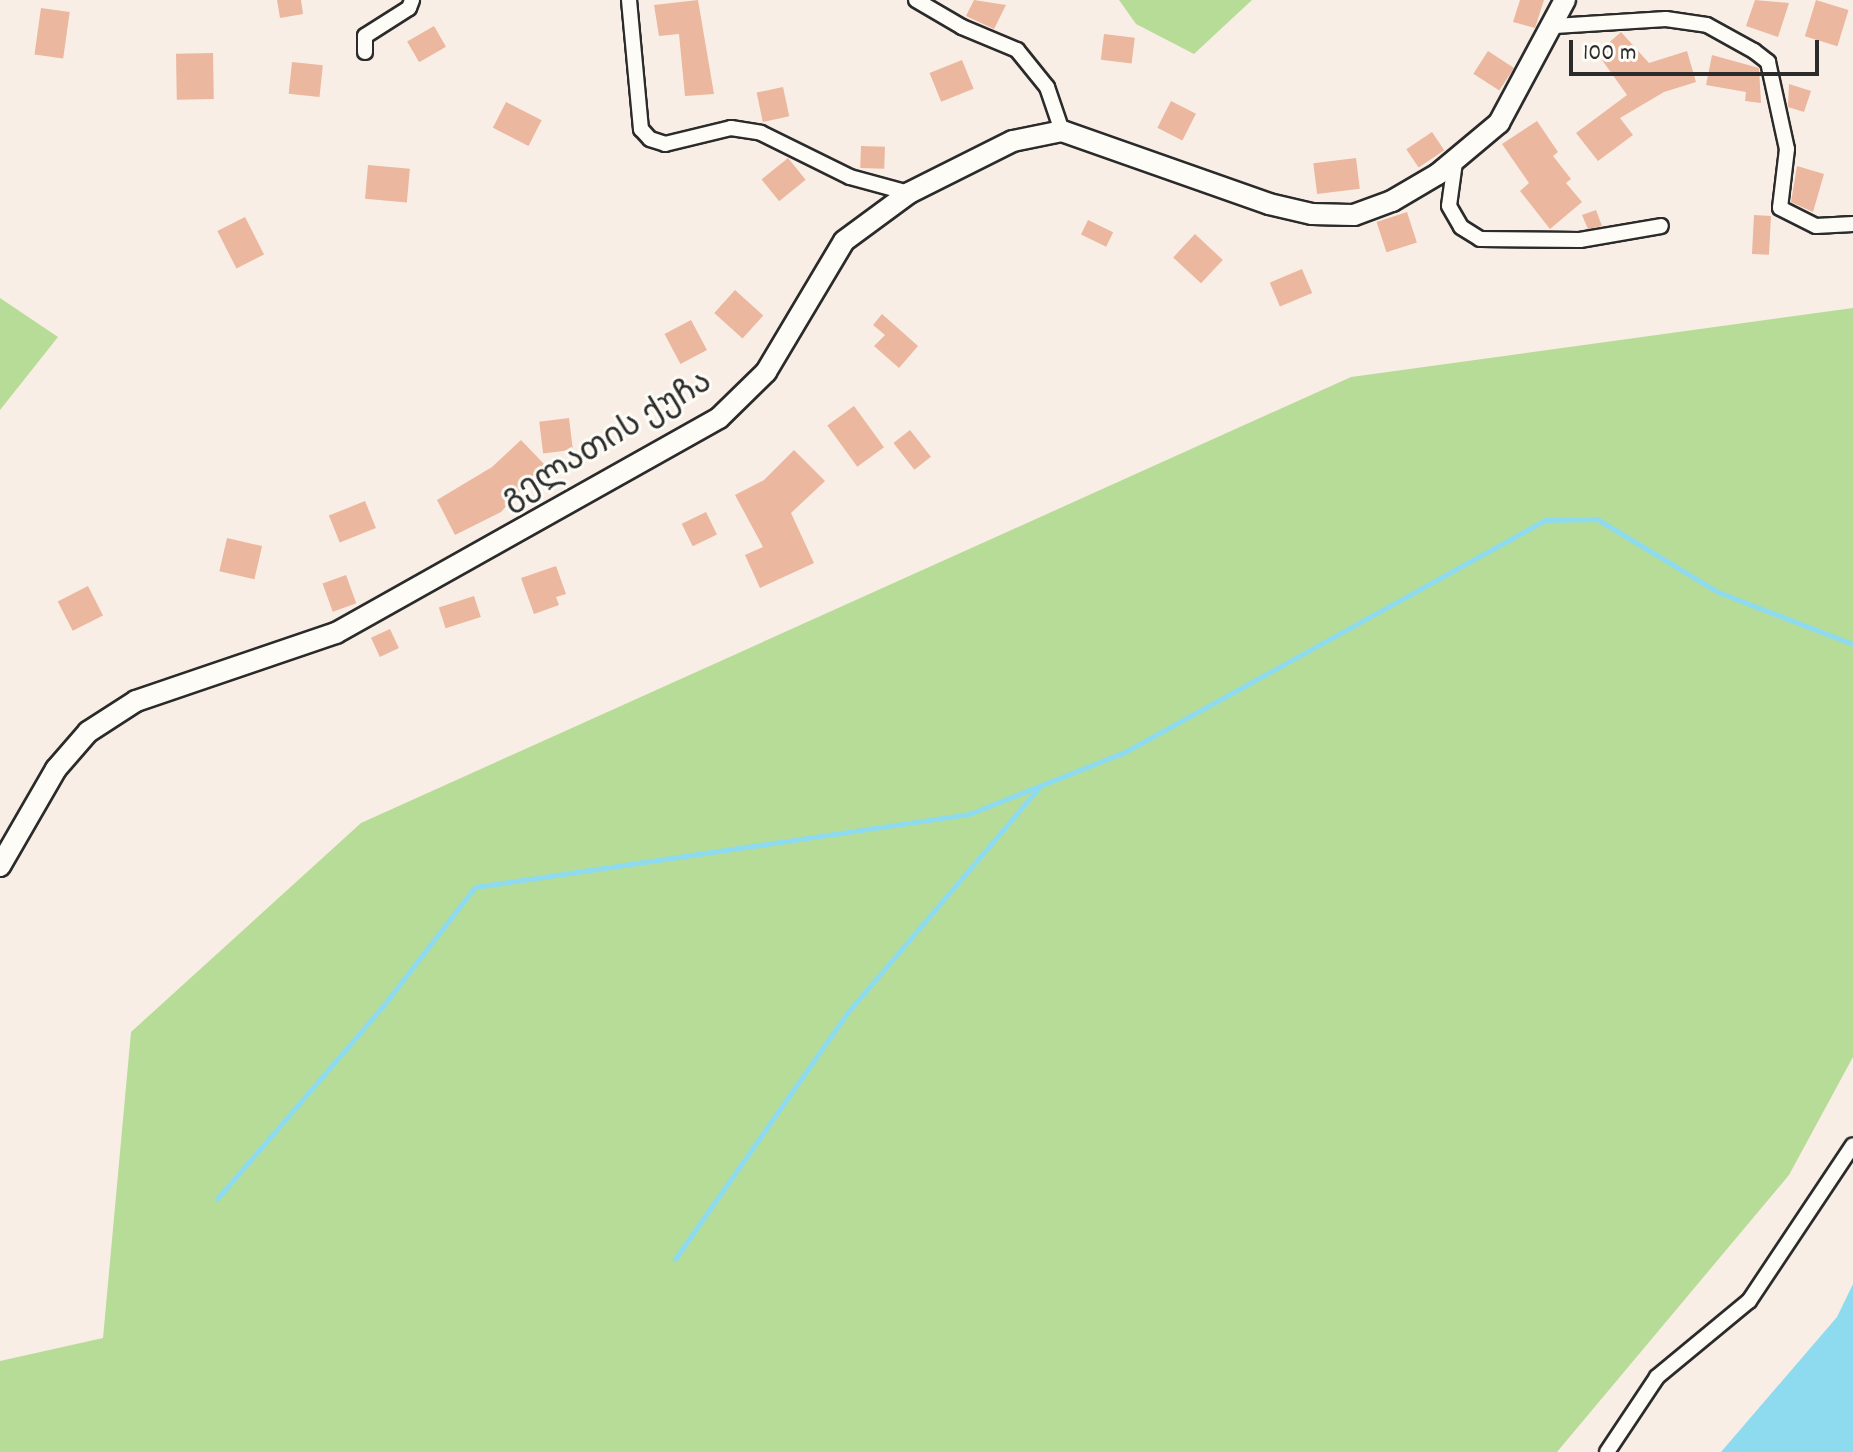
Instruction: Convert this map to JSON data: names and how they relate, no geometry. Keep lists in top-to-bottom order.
{
  "streets": {
    "main road": ["გელათის ქუჩა"]
  },
  "scale_bar": "100 m"
}
